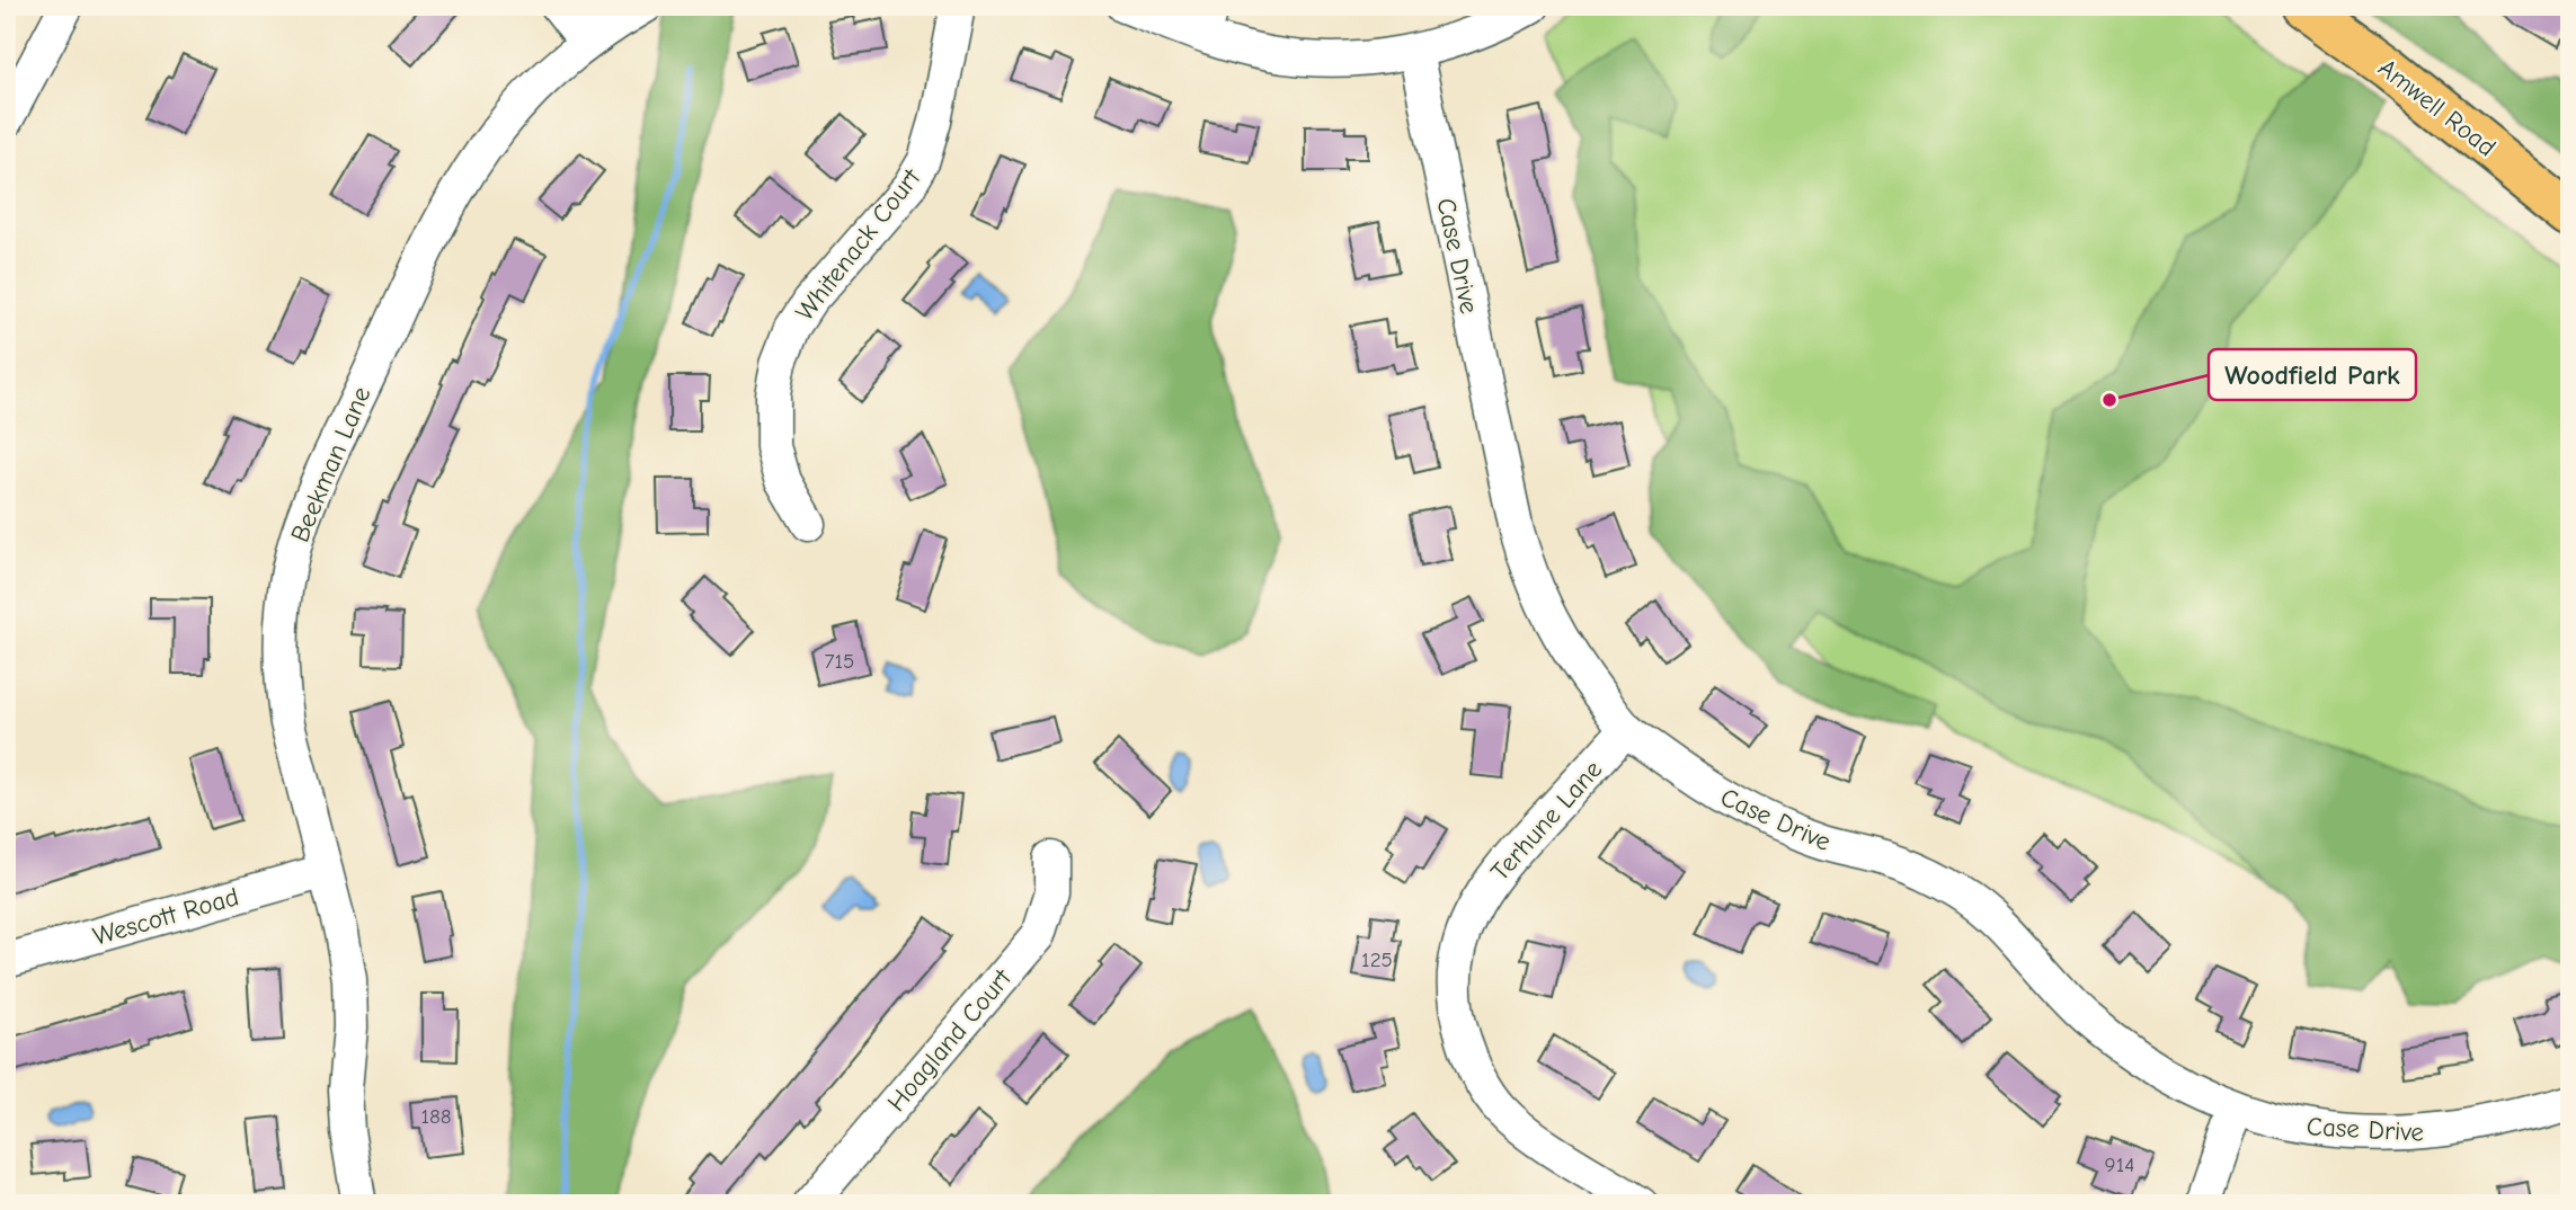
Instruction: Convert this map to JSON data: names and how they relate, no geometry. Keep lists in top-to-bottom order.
{
  "streets": {
    "main road": ["Amwell Road"],
    "street": [
      "Whitenack Court",
      "Case Drive",
      "Beekman Lane",
      "Terhune Lane",
      "Wescott Road",
      "Hoagland Court"
    ]
  },
  "crossings": [
    ["Case Drive", "Terhune Lane"],
    ["Beekman Lane", "Wescott Road"]
  ],
  "places": ["Woodfield Park"],
  "house_numbers": [
    "715",
    "125",
    "188",
    "914"
  ]
}
